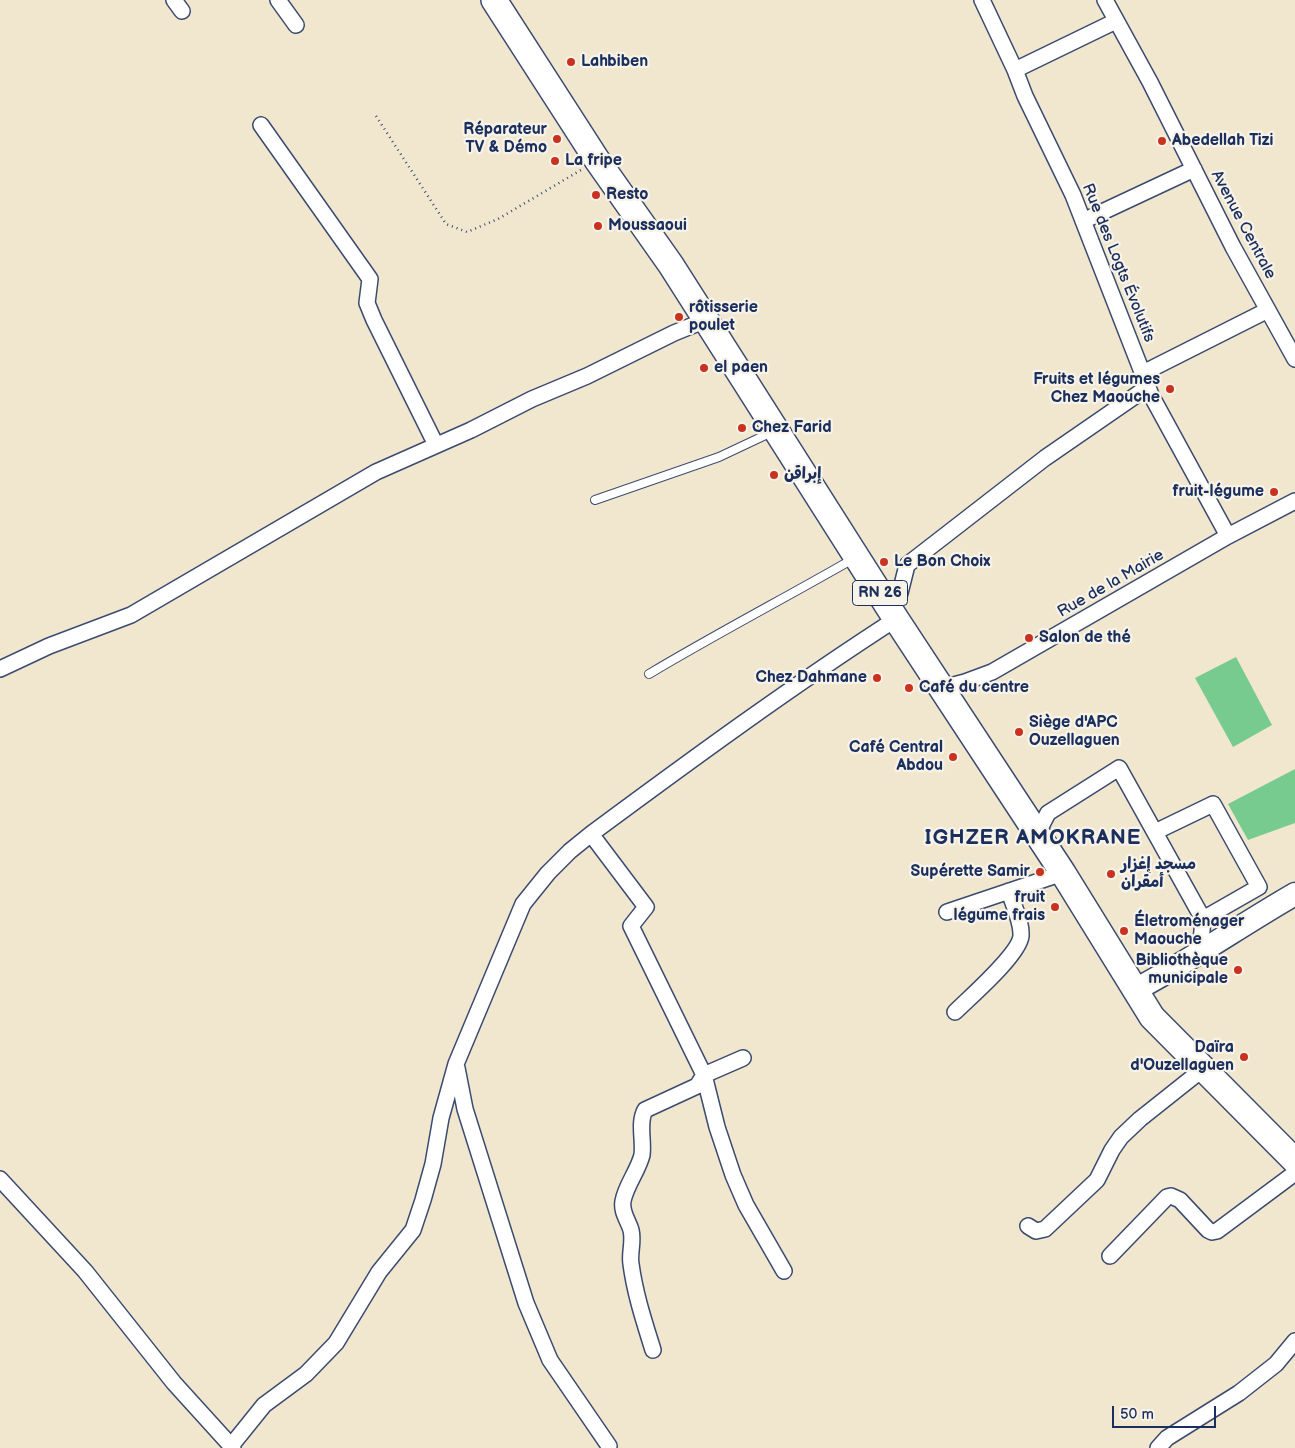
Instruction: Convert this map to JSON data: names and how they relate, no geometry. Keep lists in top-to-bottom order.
{
  "streets": {
    "main road": ["RN 26"],
    "street": ["Avenue Centrale", "Rue des Logts Évolutifs", "Rue de la Mairie"]
  },
  "crossings": [
    ["Rue des Logts Évolutifs", "Rue de la Mairie"],
    ["Rue de la Mairie", "RN 26"]
  ],
  "districts": ["IGHZER AMOKRANE"],
  "places": [
    "Lahbiben",
    "Réparateur TV & Démo",
    "Abedellah Tizi",
    "La fripe",
    "Resto",
    "Moussaoui",
    "rôtisserie poulet",
    "el paen",
    "Fruits et légumes Chez Maouche",
    "Chez Farid",
    "إبراقن",
    "fruit-légume",
    "Le Bon Choix",
    "Salon de thé",
    "Chez Dahmane",
    "Café du centre",
    "Siège d'APC Ouzellaguen",
    "Café Central Abdou",
    "Supérette Samir",
    "مسجد إغزار أمقران",
    "fruit légume frais",
    "Életroménager Maouche",
    "Bibliothèque municipale",
    "Daïra d'Ouzellaguen"
  ],
  "scale_bar": "50 m"
}
